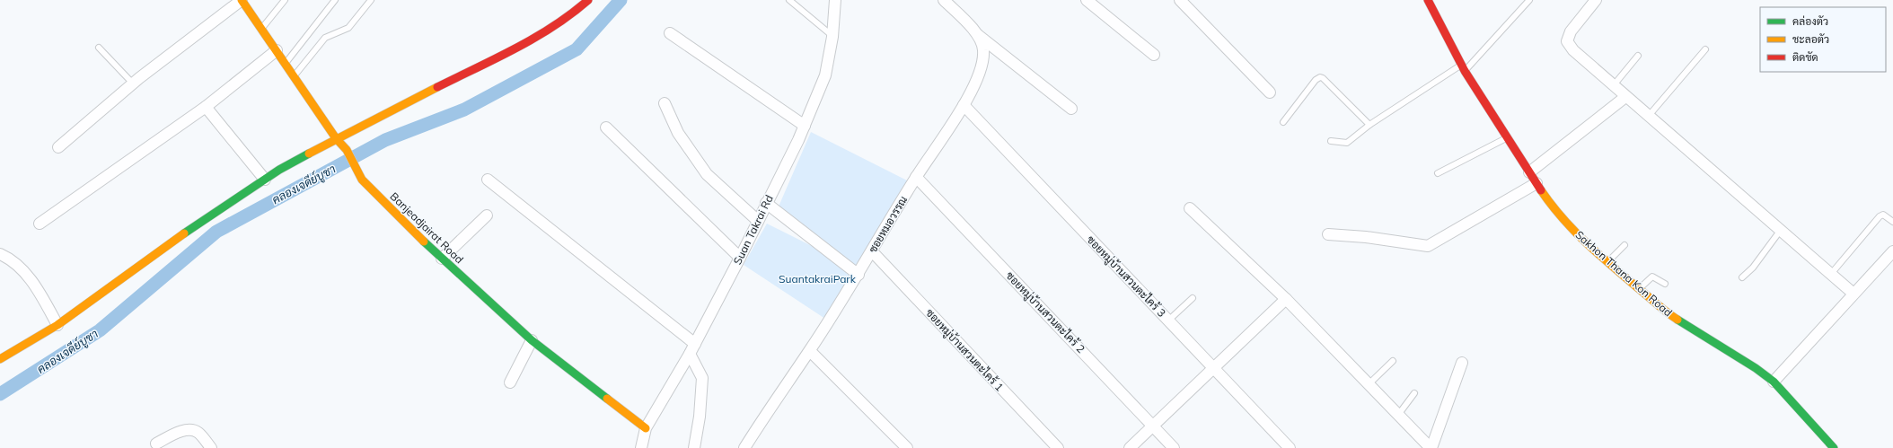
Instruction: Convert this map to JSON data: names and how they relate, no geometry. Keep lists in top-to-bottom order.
{
  "streets": {
    "street": [
      "ซอยหมอวรรณ",
      "Banjeadjairat Road",
      "Suan Takrai Rd",
      "Sakhon Thana Kon Road",
      "ซอยหมู่บ้านสวนตะไคร้ 3",
      "ซอยหมู่บ้านสวนตะไคร้ 2",
      "ซอยหมู่บ้านสวนตะไคร้ 1"
    ]
  },
  "crossings": [
    ["ซอยหมอวรรณ", "ซอยหมู่บ้านสวนตะไคร้ 3"],
    ["ซอยหมอวรรณ", "ซอยหมู่บ้านสวนตะไคร้ 2"],
    ["ซอยหมอวรรณ", "ซอยหมู่บ้านสวนตะไคร้ 1"],
    ["Banjeadjairat Road", "Suan Takrai Rd"]
  ],
  "water": ["คลองเจดีย์บูชา"],
  "parks": ["SuantakraiPark"],
  "legend": ["คล่องตัว", "ชะลอตัว", "ติดขัด"]
}
